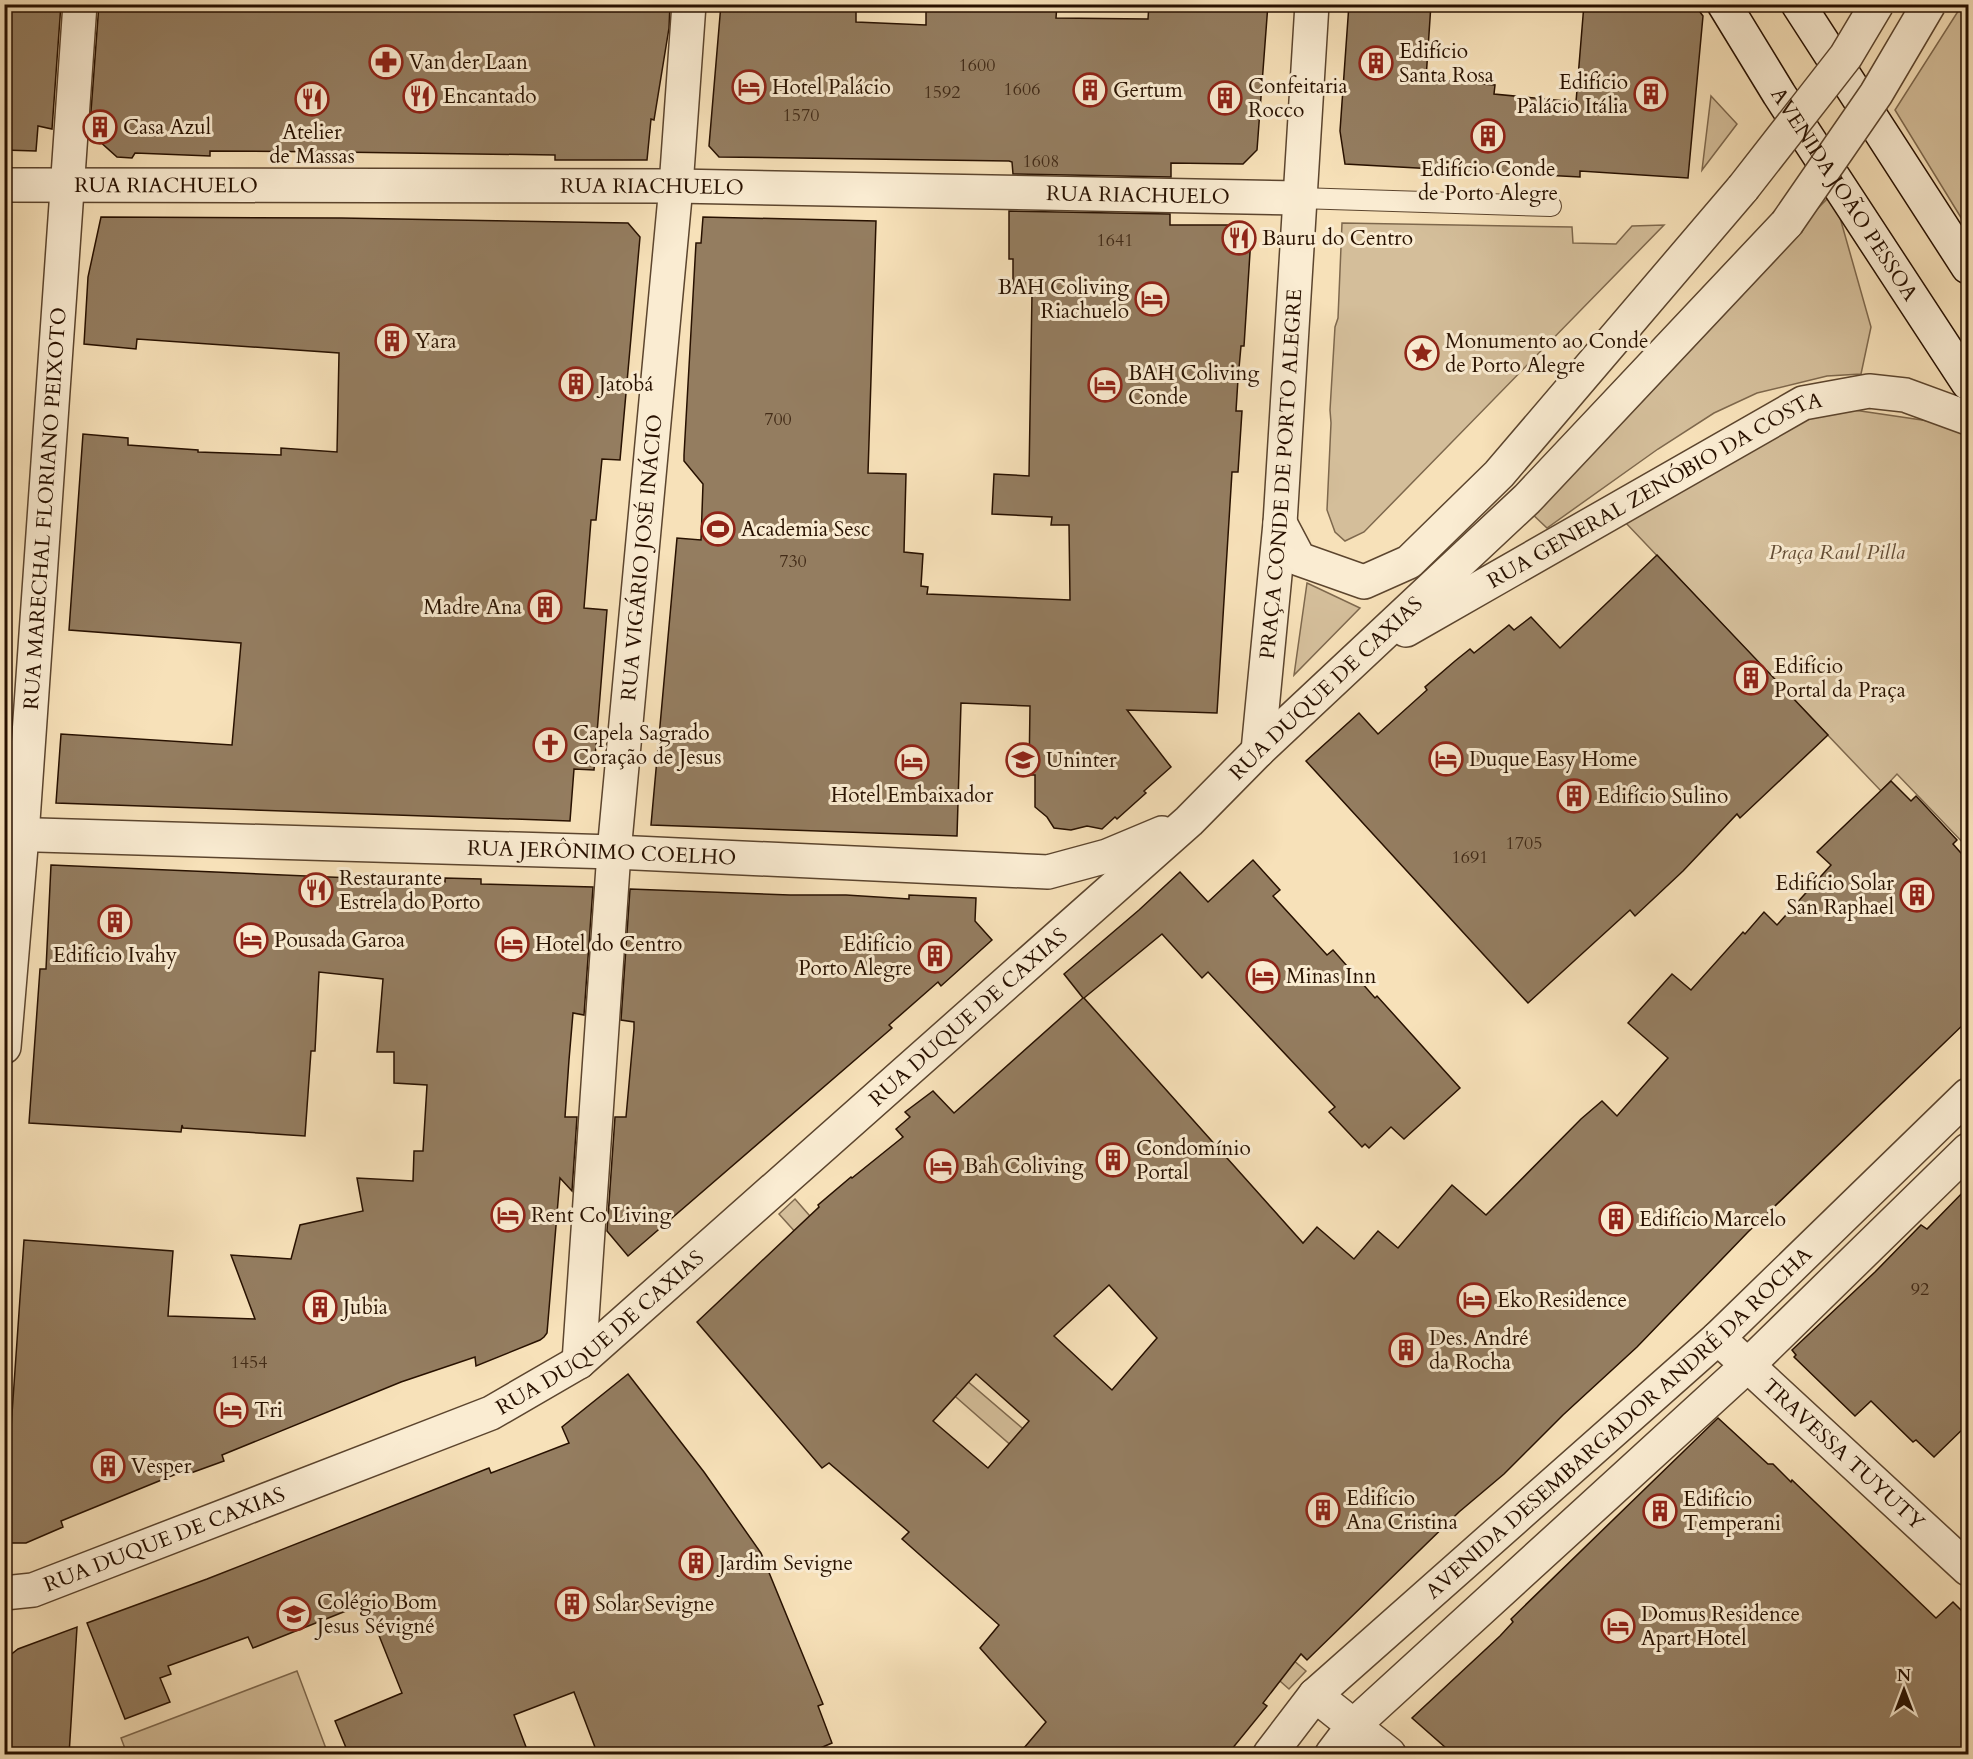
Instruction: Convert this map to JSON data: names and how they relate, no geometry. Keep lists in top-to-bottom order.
{
  "streets": {
    "street": [
      "RUA RIACHUELO",
      "AVENIDA JOÃO PESSOA",
      "PRAÇA CONDE DE PORTO ALEGRE",
      "RUA GENERAL ZENÓBIO DA COSTA",
      "RUA MARECHAL FLORIANO PEIXOTO",
      "RUA VIGÁRIO JOSÉ INÁCIO",
      "RUA DUQUE DE CAXIAS",
      "RUA JERÔNIMO COELHO",
      "AVENIDA DESEMBARGADOR ANDRÉ DA ROCHA",
      "TRAVESSA TUYUTY"
    ]
  },
  "crossings": [
    ["RUA RIACHUELO", "PRAÇA CONDE DE PORTO ALEGRE"],
    ["RUA RIACHUELO", "RUA MARECHAL FLORIANO PEIXOTO"],
    ["RUA RIACHUELO", "RUA VIGÁRIO JOSÉ INÁCIO"],
    ["PRAÇA CONDE DE PORTO ALEGRE", "RUA DUQUE DE CAXIAS"],
    ["RUA GENERAL ZENÓBIO DA COSTA", "RUA DUQUE DE CAXIAS"],
    ["RUA MARECHAL FLORIANO PEIXOTO", "RUA JERÔNIMO COELHO"],
    ["RUA VIGÁRIO JOSÉ INÁCIO", "RUA DUQUE DE CAXIAS"],
    ["RUA VIGÁRIO JOSÉ INÁCIO", "RUA JERÔNIMO COELHO"],
    ["RUA DUQUE DE CAXIAS", "RUA JERÔNIMO COELHO"],
    ["AVENIDA DESEMBARGADOR ANDRÉ DA ROCHA", "TRAVESSA TUYUTY"]
  ],
  "parks": ["Praça Raul Pilla"],
  "places": {
    "pharmacy": ["Van der Laan"],
    "building": [
      "Edifício Santa Rosa",
      "Gertum",
      "Edifício Palácio Itália",
      "Confeitaria Rocco",
      "Casa Azul",
      "Edifício Conde de Porto Alegre",
      "Yara",
      "Jatobá",
      "Madre Ana",
      "Edifício Portal da Praça",
      "Edifício Sulino",
      "Edifício Solar San Raphael",
      "Edifício Ivahy",
      "Edifício Porto Alegre",
      "Condomínio Portal",
      "Edifício Marcelo",
      "Jubia",
      "Des. André da Rocha",
      "Vesper",
      "Edifício Ana Cristina",
      "Edifício Temperani",
      "Jardim Sevigne",
      "Solar Sevigne"
    ],
    "hotel": [
      "Hotel Palácio",
      "BAH Coliving Riachuelo",
      "BAH Coliving Conde",
      "Duque Easy Home",
      "Hotel Embaixador",
      "Pousada Garoa",
      "Hotel do Centro",
      "Minas Inn",
      "Bah Coliving",
      "Rent Co Living",
      "Eko Residence",
      "Tri",
      "Domus Residence Apart Hotel"
    ],
    "restaurant": [
      "Encantado",
      "Atelier de Massas",
      "Bauru do Centro",
      "Restaurante Estrela do Porto"
    ],
    "place": ["Monumento ao Conde de Porto Alegre"],
    "sports": ["Academia Sesc"],
    "church": ["Capela Sagrado Coração de Jesus"],
    "school or university": ["Uninter", "Colégio Bom Jesus Sévigné"]
  },
  "house_numbers": [
    "1600",
    "1606",
    "1592",
    "1570",
    "1608",
    "1641",
    "700",
    "730",
    "1705",
    "1691",
    "92",
    "1454"
  ],
  "north": "top"
}
